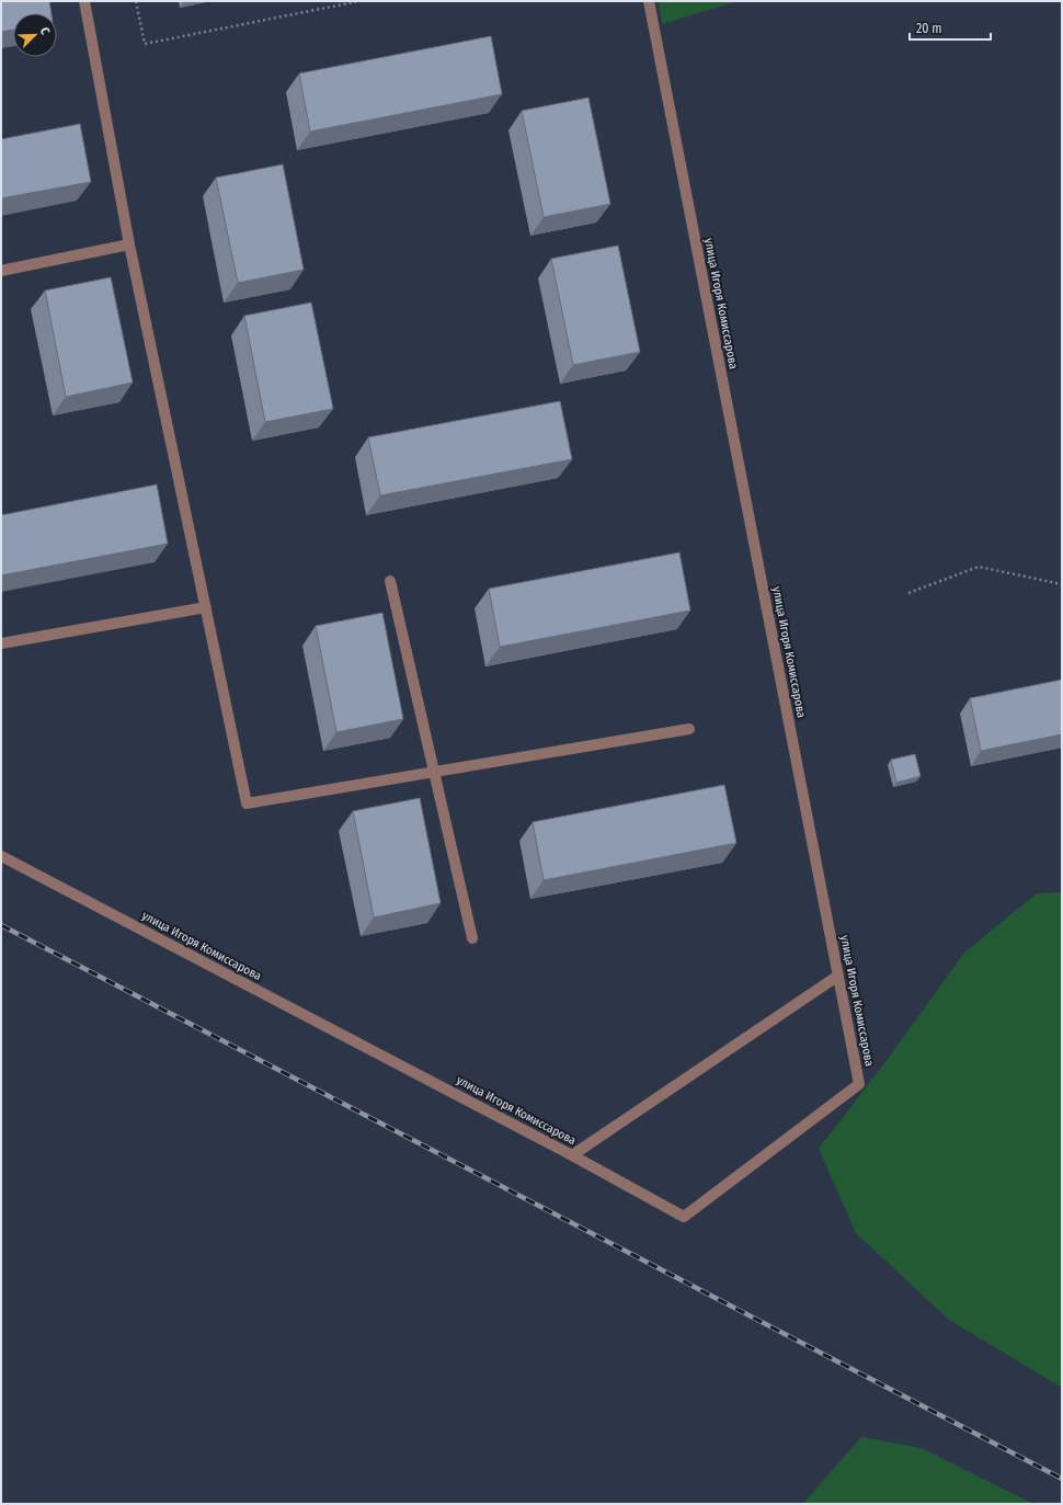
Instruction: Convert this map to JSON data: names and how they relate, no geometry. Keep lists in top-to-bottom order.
{
  "streets": {
    "street": ["улица Игоря Комиссарова"]
  },
  "scale_bar": "20 m",
  "north": "top right"
}
